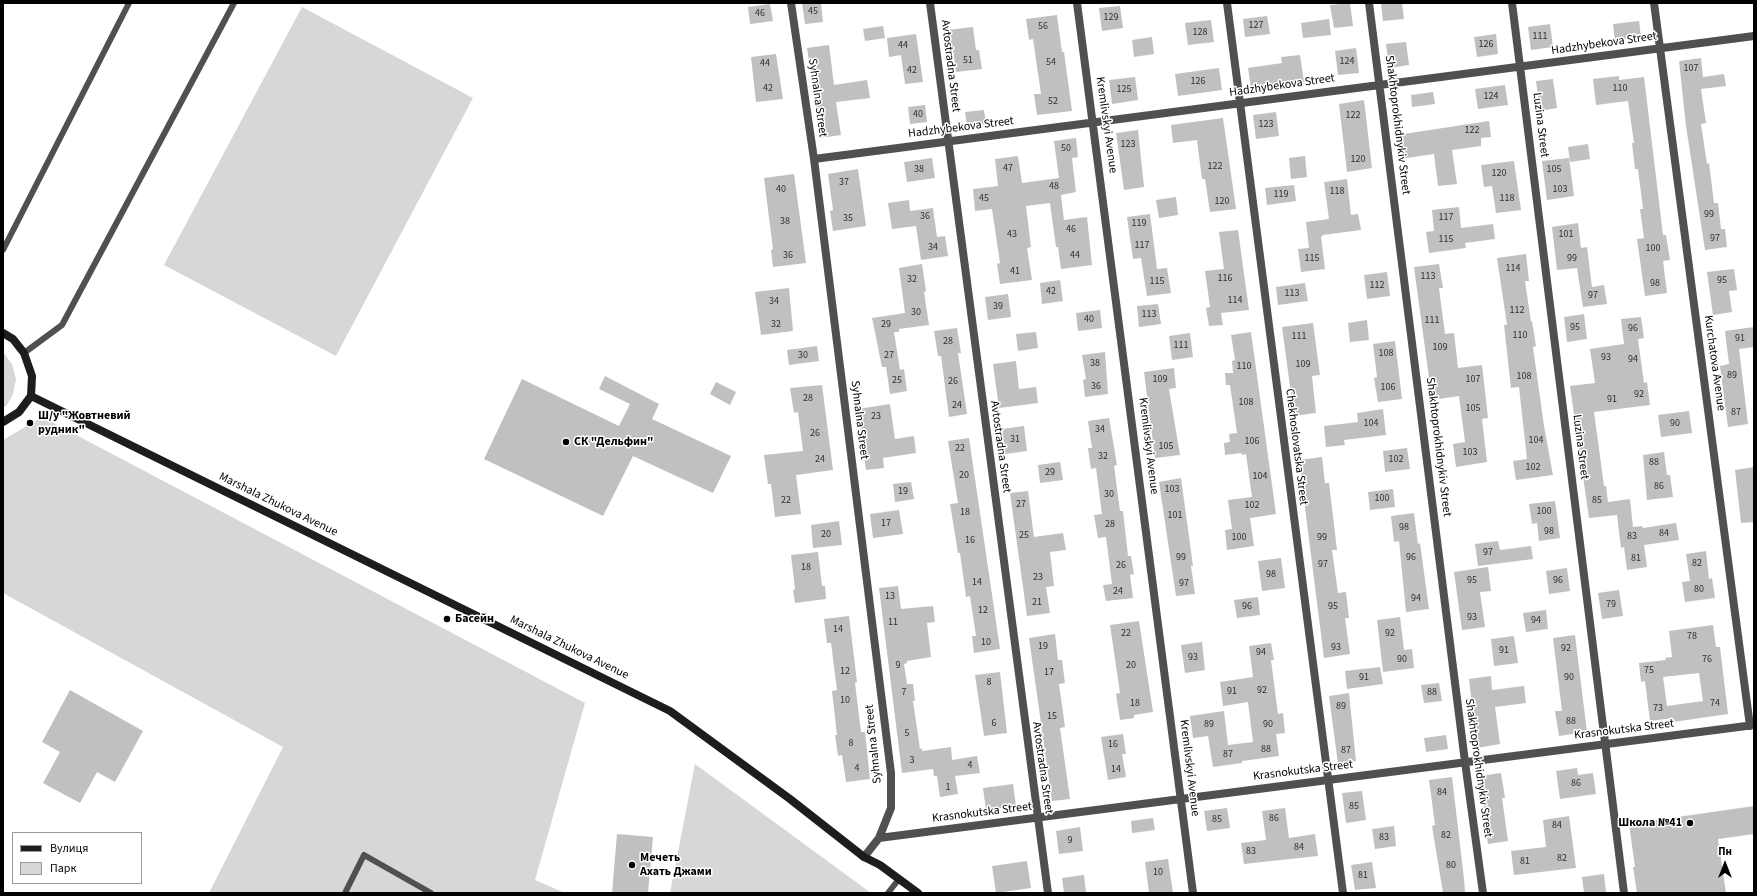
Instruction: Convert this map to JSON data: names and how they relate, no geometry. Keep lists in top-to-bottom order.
{
  "streets": {
    "street": [
      "Hadzhybekova Street",
      "Avtostradna Street",
      "Syhnalna Street",
      "Kremlivskyi Avenue",
      "Shakhtoprokhidnykiv Street",
      "Luzina Street",
      "Kurchatova Avenue",
      "Chekhoslovatska Street",
      "Marshala Zhukova Avenue",
      "Krasnokutska Street"
    ]
  },
  "crossings": [
    ["Hadzhybekova Street", "Avtostradna Street"],
    ["Hadzhybekova Street", "Syhnalna Street"],
    ["Hadzhybekova Street", "Kremlivskyi Avenue"],
    ["Hadzhybekova Street", "Shakhtoprokhidnykiv Street"],
    ["Hadzhybekova Street", "Luzina Street"],
    ["Hadzhybekova Street", "Kurchatova Avenue"],
    ["Hadzhybekova Street", "Chekhoslovatska Street"],
    ["Avtostradna Street", "Krasnokutska Street"],
    ["Syhnalna Street", "Krasnokutska Street"],
    ["Kremlivskyi Avenue", "Krasnokutska Street"],
    ["Shakhtoprokhidnykiv Street", "Krasnokutska Street"],
    ["Luzina Street", "Krasnokutska Street"],
    ["Kurchatova Avenue", "Krasnokutska Street"],
    ["Chekhoslovatska Street", "Krasnokutska Street"]
  ],
  "places": [
    "Ш/у \"Жовтневий рудник\"",
    "СК \"Дельфин\"",
    "Басейн",
    "Школа №41",
    "Мечеть Ахать Джами"
  ],
  "house_numbers": [
    "45",
    "46",
    "129",
    "127",
    "56",
    "128",
    "111",
    "126",
    "44",
    "51",
    "124",
    "54",
    "44",
    "107",
    "42",
    "126",
    "42",
    "110",
    "125",
    "124",
    "52",
    "40",
    "122",
    "123",
    "122",
    "123",
    "50",
    "120",
    "122",
    "47",
    "38",
    "105",
    "120",
    "37",
    "48",
    "40",
    "103",
    "118",
    "119",
    "45",
    "118",
    "120",
    "99",
    "36",
    "117",
    "35",
    "38",
    "119",
    "46",
    "43",
    "101",
    "97",
    "115",
    "117",
    "34",
    "100",
    "36",
    "44",
    "115",
    "99",
    "114",
    "41",
    "113",
    "116",
    "32",
    "95",
    "115",
    "98",
    "112",
    "42",
    "113",
    "97",
    "114",
    "34",
    "39",
    "112",
    "30",
    "113",
    "40",
    "111",
    "32",
    "29",
    "95",
    "96",
    "110",
    "111",
    "91",
    "28",
    "111",
    "109",
    "108",
    "30",
    "27",
    "93",
    "94",
    "38",
    "109",
    "110",
    "89",
    "108",
    "109",
    "107",
    "25",
    "26",
    "36",
    "106",
    "92",
    "28",
    "91",
    "108",
    "24",
    "105",
    "87",
    "23",
    "104",
    "90",
    "34",
    "26",
    "31",
    "104",
    "106",
    "105",
    "22",
    "103",
    "32",
    "24",
    "102",
    "88",
    "102",
    "29",
    "20",
    "104",
    "86",
    "103",
    "19",
    "30",
    "100",
    "22",
    "85",
    "27",
    "102",
    "100",
    "18",
    "101",
    "17",
    "28",
    "98",
    "98",
    "84",
    "20",
    "25",
    "83",
    "100",
    "99",
    "16",
    "97",
    "99",
    "96",
    "81",
    "82",
    "97",
    "26",
    "18",
    "98",
    "23",
    "95",
    "96",
    "14",
    "97",
    "80",
    "24",
    "13",
    "94",
    "21",
    "79",
    "96",
    "95",
    "12",
    "93",
    "94",
    "11",
    "14",
    "22",
    "92",
    "78",
    "10",
    "19",
    "93",
    "92",
    "91",
    "94",
    "93",
    "90",
    "76",
    "9",
    "20",
    "75",
    "12",
    "17",
    "91",
    "90",
    "8",
    "92",
    "91",
    "7",
    "88",
    "10",
    "18",
    "74",
    "89",
    "73",
    "15",
    "88",
    "6",
    "89",
    "90",
    "5",
    "8",
    "16",
    "88",
    "87",
    "87",
    "3",
    "4",
    "4",
    "14",
    "86",
    "1",
    "84",
    "85",
    "86",
    "85",
    "84",
    "82",
    "83",
    "9",
    "84",
    "83",
    "82",
    "81",
    "80",
    "10",
    "81"
  ],
  "legend": ["Вулиця", "Парк"],
  "north": "top"
}
